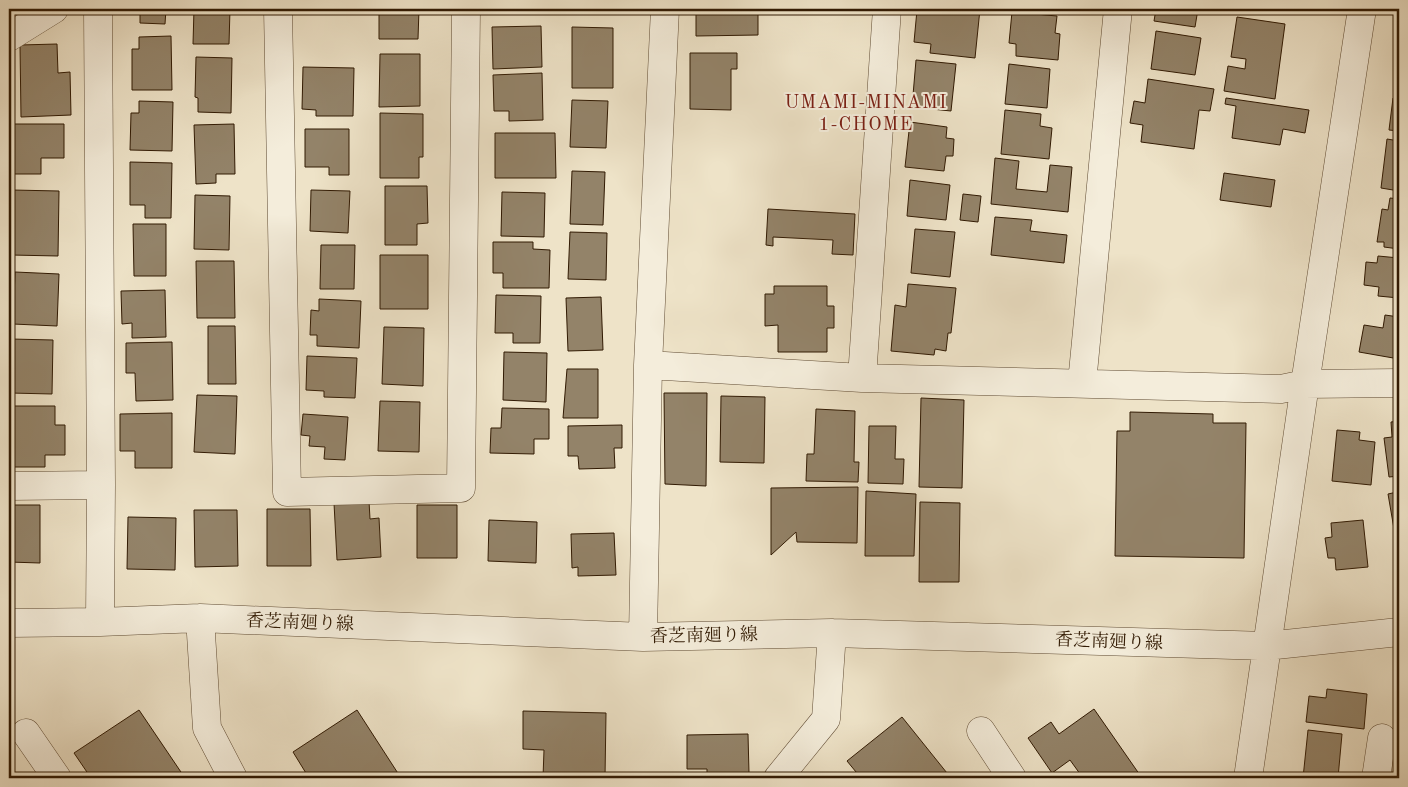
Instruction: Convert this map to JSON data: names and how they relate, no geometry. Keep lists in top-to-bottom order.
{
  "streets": {
    "street": ["香芝南廻り線"]
  },
  "districts": ["UMAMI-MINAMI 1-CHOME"]
}
